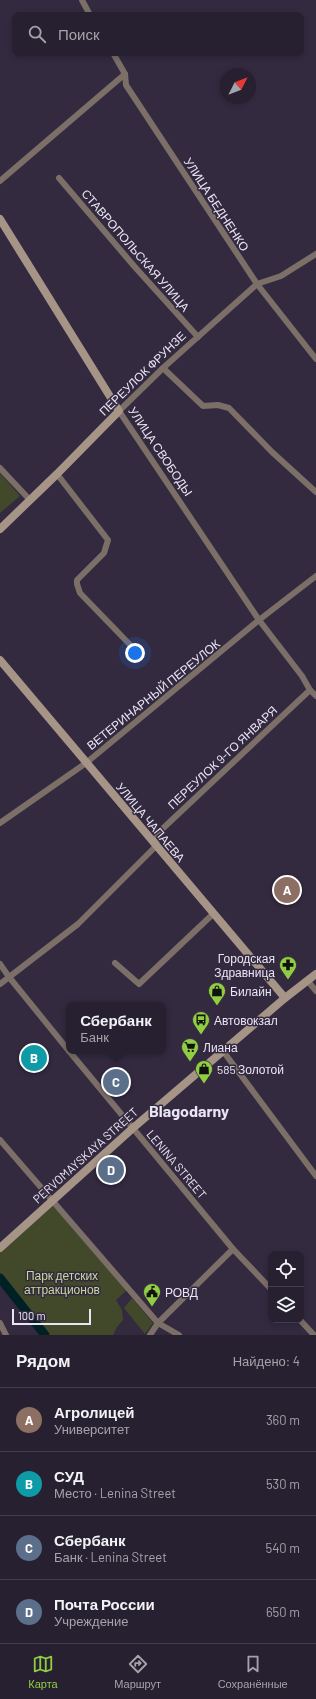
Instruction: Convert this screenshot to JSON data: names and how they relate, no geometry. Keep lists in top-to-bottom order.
{
  "streets": {
    "main road": [
      "ПЕРЕУЛОК ФРУНЗЕ",
      "УЛИЦА СВОБОДЫ",
      "УЛИЦА ЧАПАЕВА",
      "PERVOMAYSKAYA STREET"
    ],
    "street": [
      "УЛИЦА БЕДНЕНКО",
      "СТАВРОПОЛЬСКАЯ УЛИЦА",
      "ВЕТЕРИНАРНЫЙ ПЕРЕУЛОК",
      "ПЕРЕУЛОК 9-ГО ЯНВАРЯ",
      "LENINA STREET"
    ]
  },
  "crossings": [
    ["УЛИЦА БЕДНЕНКО", "ПЕРЕУЛОК ФРУНЗЕ"],
    ["СТАВРОПОЛЬСКАЯ УЛИЦА", "ПЕРЕУЛОК ФРУНЗЕ"],
    ["ПЕРЕУЛОК ФРУНЗЕ", "УЛИЦА СВОБОДЫ"],
    ["УЛИЦА СВОБОДЫ", "ВЕТЕРИНАРНЫЙ ПЕРЕУЛОК"],
    ["УЛИЦА СВОБОДЫ", "ПЕРЕУЛОК 9-ГО ЯНВАРЯ"],
    ["ВЕТЕРИНАРНЫЙ ПЕРЕУЛОК", "УЛИЦА ЧАПАЕВА"],
    ["ПЕРЕУЛОК 9-ГО ЯНВАРЯ", "УЛИЦА ЧАПАЕВА"],
    ["ПЕРЕУЛОК 9-ГО ЯНВАРЯ", "LENINA STREET"],
    ["УЛИЦА ЧАПАЕВА", "PERVOMAYSKAYA STREET"],
    ["PERVOMAYSKAYA STREET", "LENINA STREET"]
  ],
  "districts": ["Blagodarny"],
  "parks": ["Парк детских аттракционов"],
  "places": {
    "pharmacy": ["Городская Здравница"],
    "shop": ["Билайн", "585 Золотой"],
    "bus stop": ["Автовокзал"],
    "supermarket": ["Лиана"],
    "public building": ["РОВД"]
  },
  "scale_bar": "100 m",
  "north": "top right",
  "page": {
    "search": "Поиск",
    "pins": [
      "A",
      "B",
      "C",
      "D"
    ],
    "popup": ["Сбербанк", "Банк"],
    "scale": "100 m",
    "heading": ["Рядом", "Найдено: 4"],
    "list": [
      {
        "mark": "A",
        "name": "Агролицей",
        "note": "Университет",
        "value": "360 m"
      },
      {
        "mark": "B",
        "name": "СУД",
        "note": "Место · Lenina Street",
        "value": "530 m"
      },
      {
        "mark": "C",
        "name": "Сбербанк",
        "note": "Банк · Lenina Street",
        "value": "540 m"
      },
      {
        "mark": "D",
        "name": "Почта России",
        "note": "Учреждение",
        "value": "650 m"
      }
    ],
    "nav": ["Карта", "Маршрут", "Сохранённые"]
  }
}
